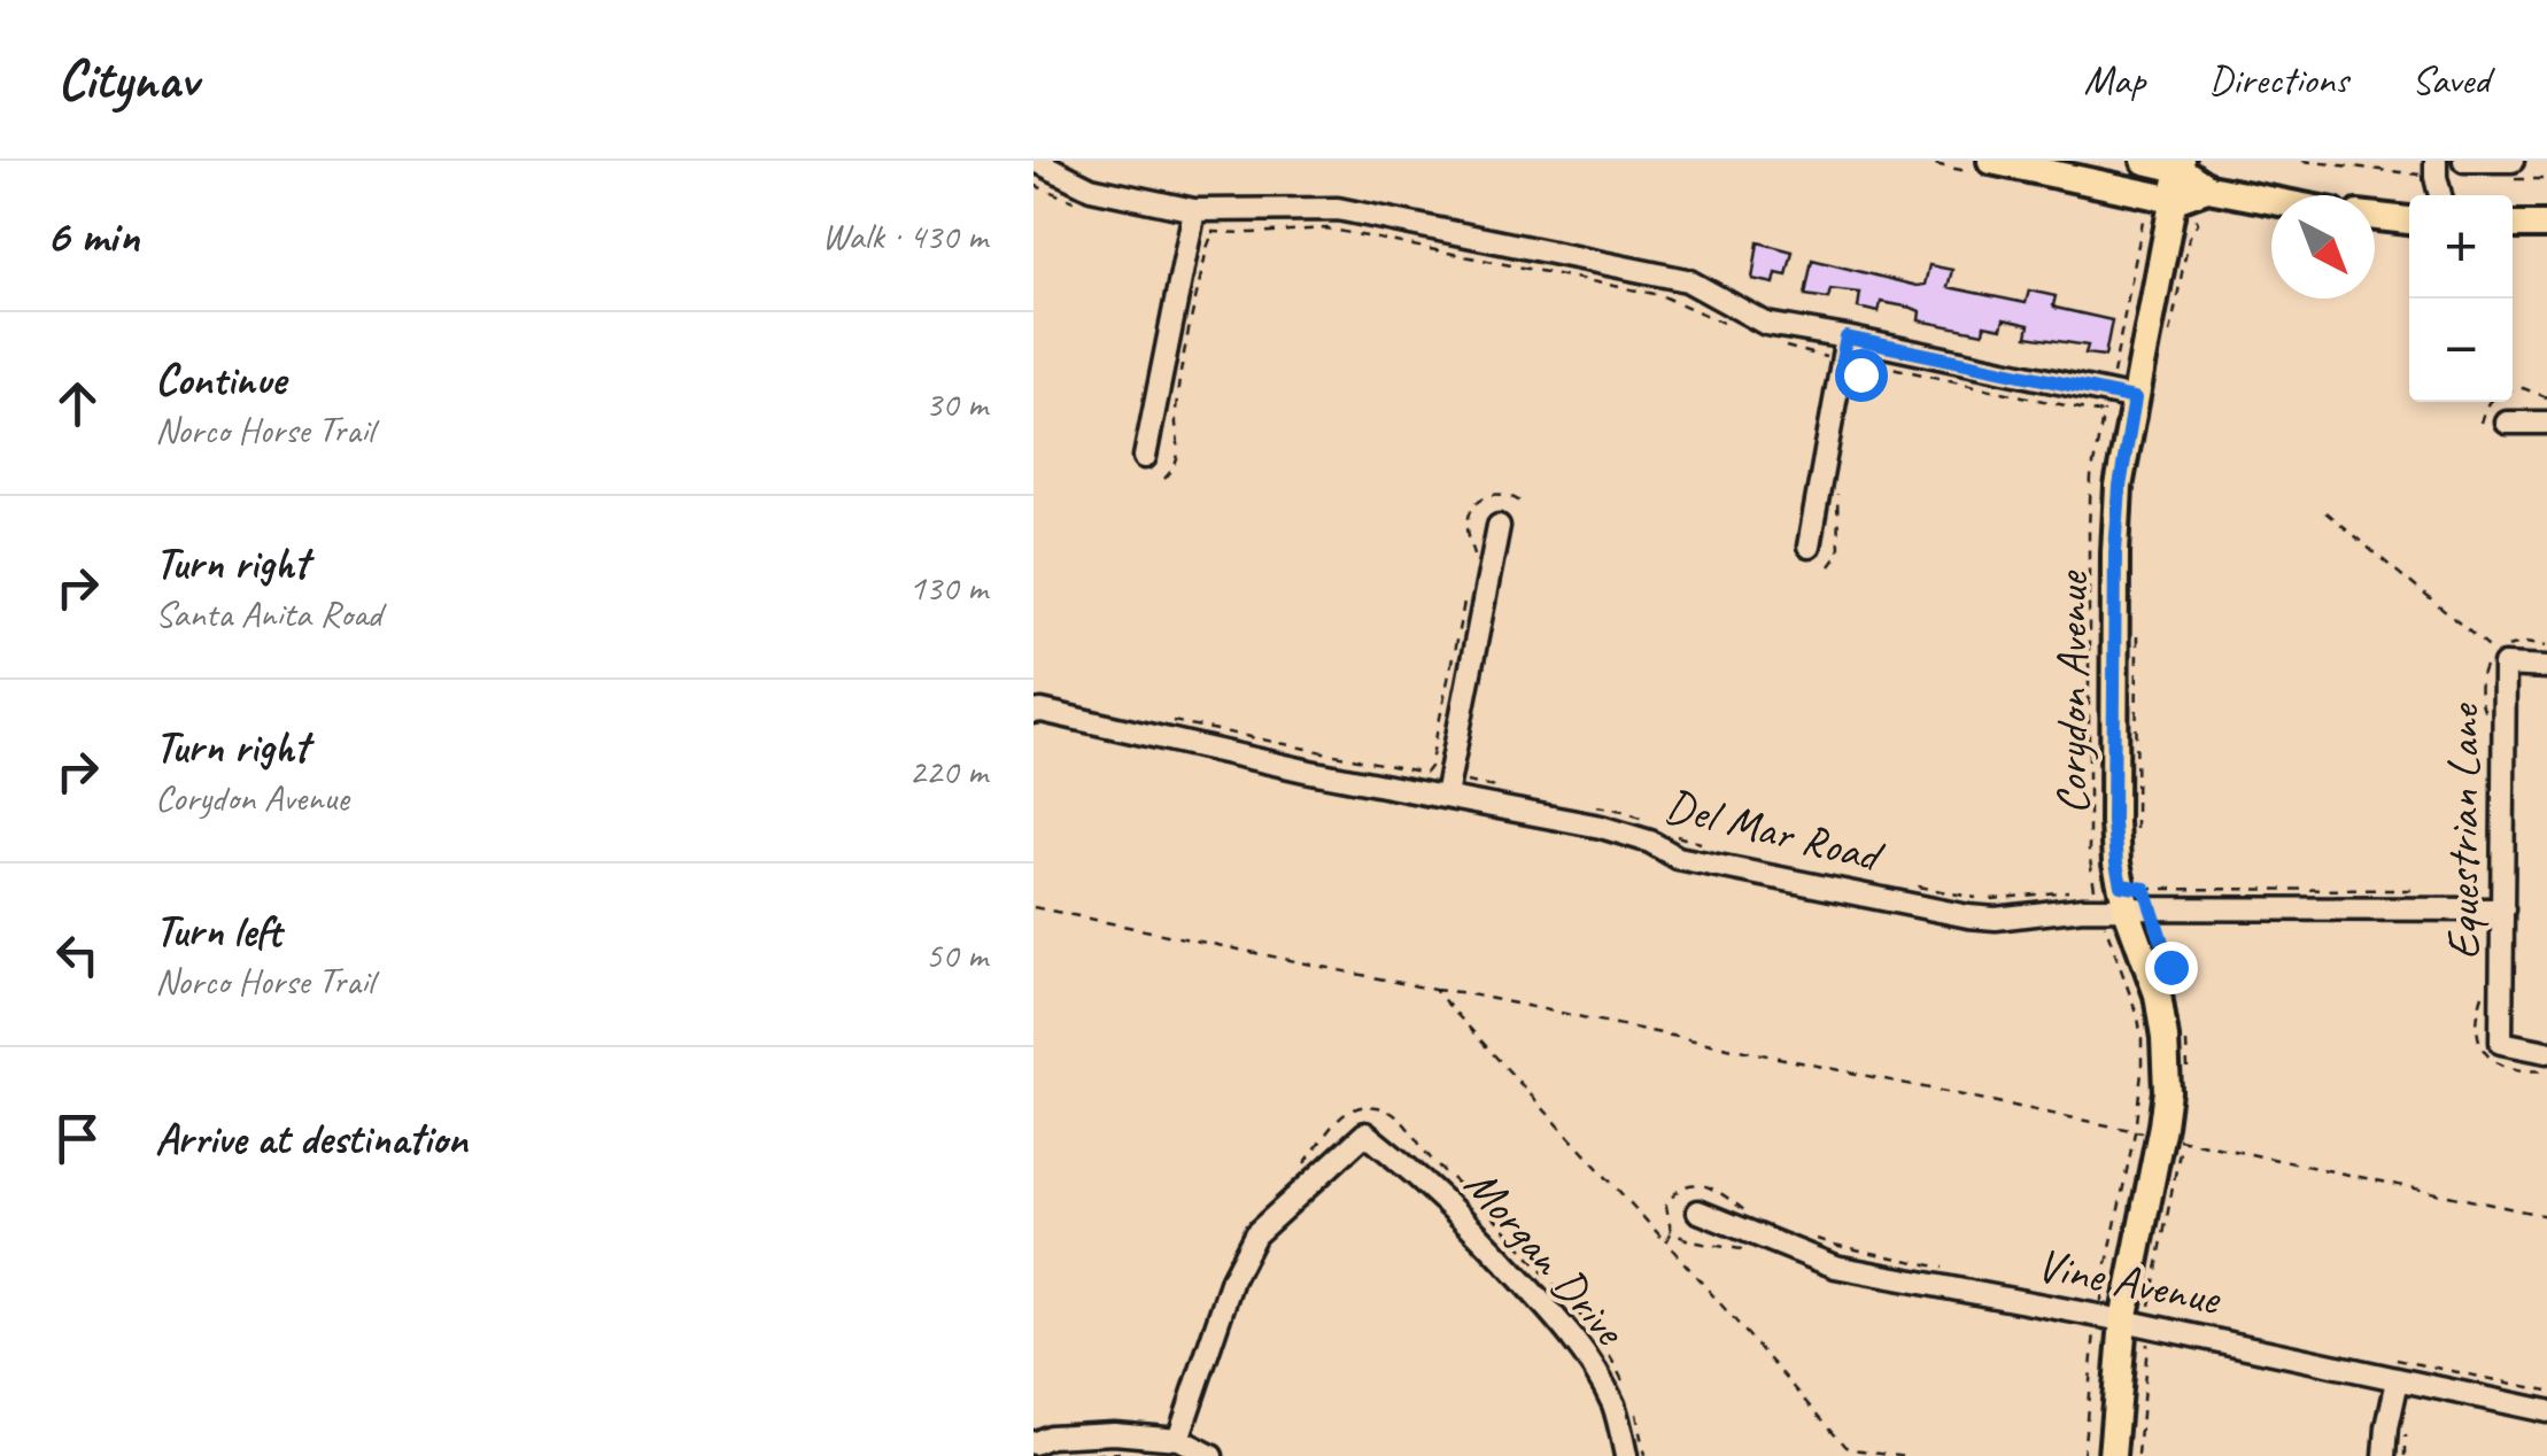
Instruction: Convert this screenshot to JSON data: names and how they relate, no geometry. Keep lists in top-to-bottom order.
{
  "streets": {
    "main road": ["Corydon Avenue"],
    "street": [
      "Del Mar Road",
      "Equestrian Lane",
      "Morgan Drive",
      "Vine Avenue"
    ]
  },
  "crossings": [
    ["Corydon Avenue", "Del Mar Road"],
    ["Corydon Avenue", "Vine Avenue"],
    ["Del Mar Road", "Equestrian Lane"]
  ],
  "north": "bottom right",
  "page": {
    "header": "Citynav",
    "nav": ["Map", "Directions", "Saved"],
    "heading": ["6 min", "Walk · 430 m"],
    "map_buttons": ["+", "−"],
    "list": [
      ["Continue", "Norco Horse Trail", "30 m"],
      ["Turn right", "Santa Anita Road", "130 m"],
      ["Turn right", "Corydon Avenue", "220 m"],
      ["Turn left", "Norco Horse Trail", "50 m"],
      "Arrive at destination"
    ]
  }
}
